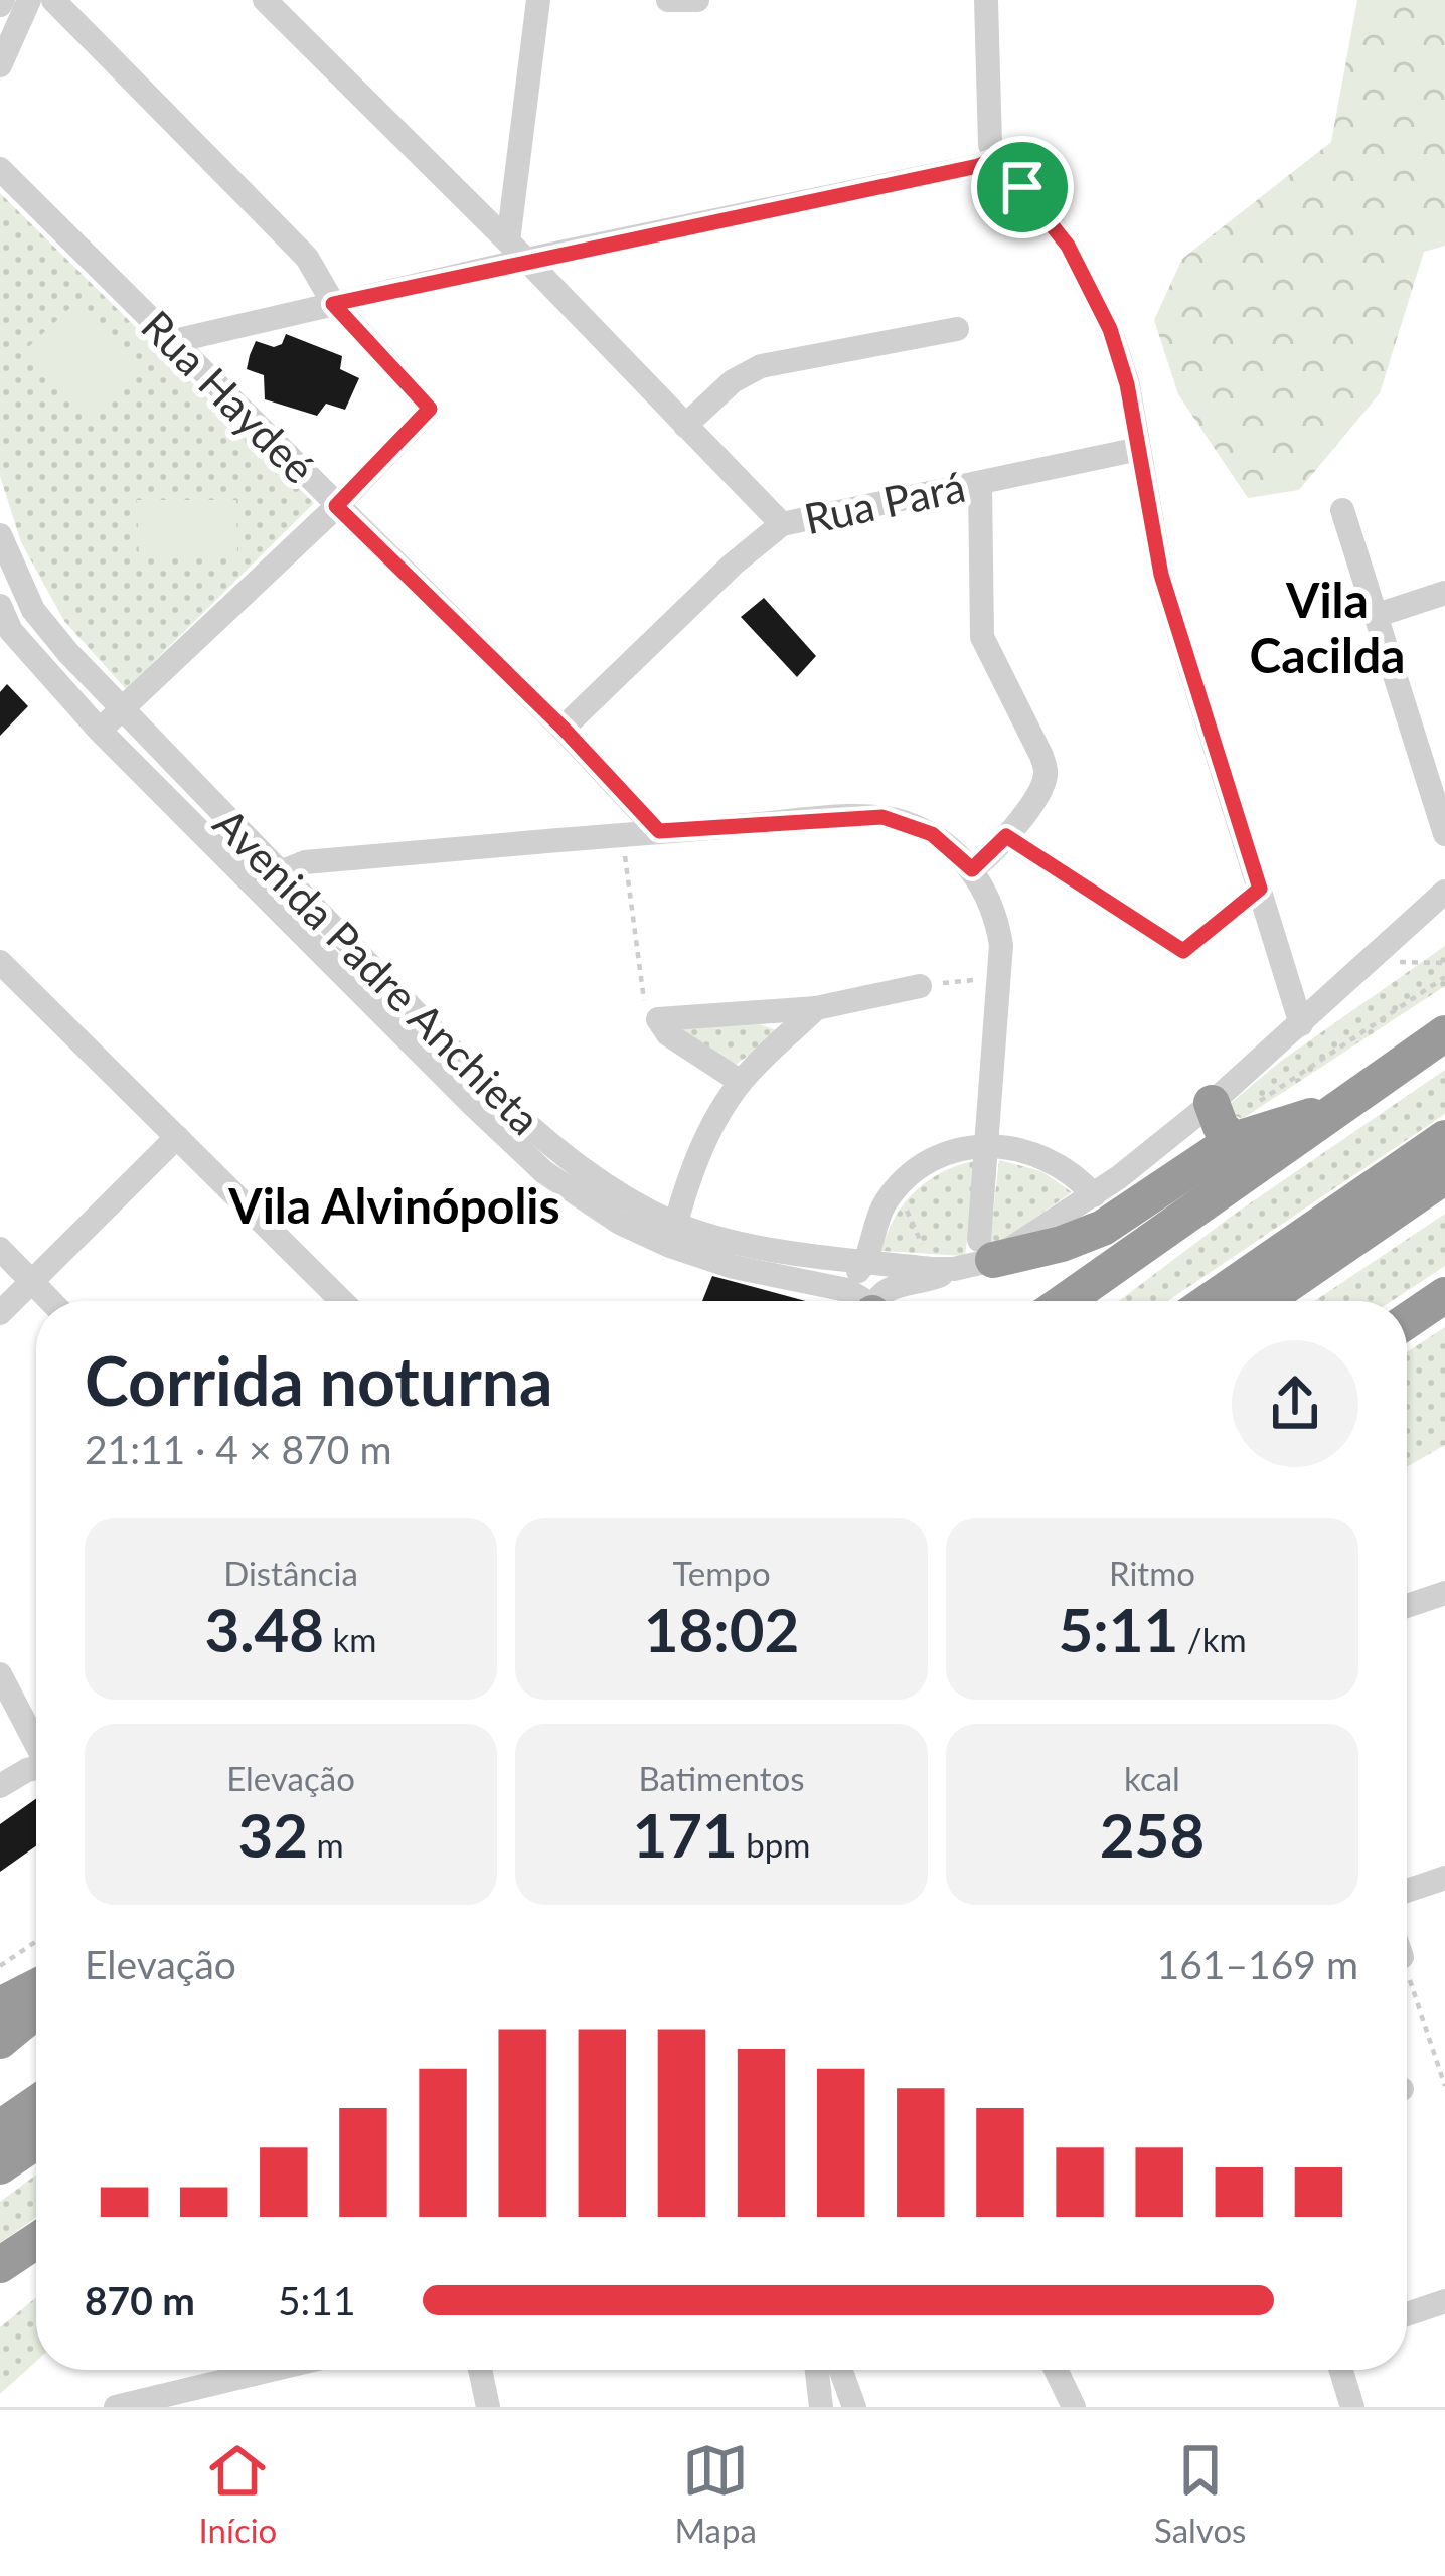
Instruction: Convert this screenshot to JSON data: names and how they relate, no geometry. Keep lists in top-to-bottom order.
{
  "streets": {
    "street": ["Rua Haydeé", "Rua Pará", "Avenida Padre Anchieta"]
  },
  "crossings": [
    ["Rua Haydeé", "Rua Pará"]
  ],
  "districts": ["Vila Cacilda", "Vila Alvinópolis"],
  "page": {
    "heading": ["Corrida noturna", "21:11 · 4 × 870 m"],
    "stats": [
      ["Distância", "3.48 km"],
      ["Tempo", "18:02"],
      ["Ritmo", "5:11 /km"],
      ["Elevação", "32 m"],
      ["Batimentos", "171 bpm"],
      ["kcal", "258"]
    ],
    "chart": ["Elevação", "161–169 m"],
    "list": [
      {
        "name": "870 m",
        "note": "5:11"
      }
    ],
    "tabs": ["Início", "Mapa", "Salvos"]
  }
}
